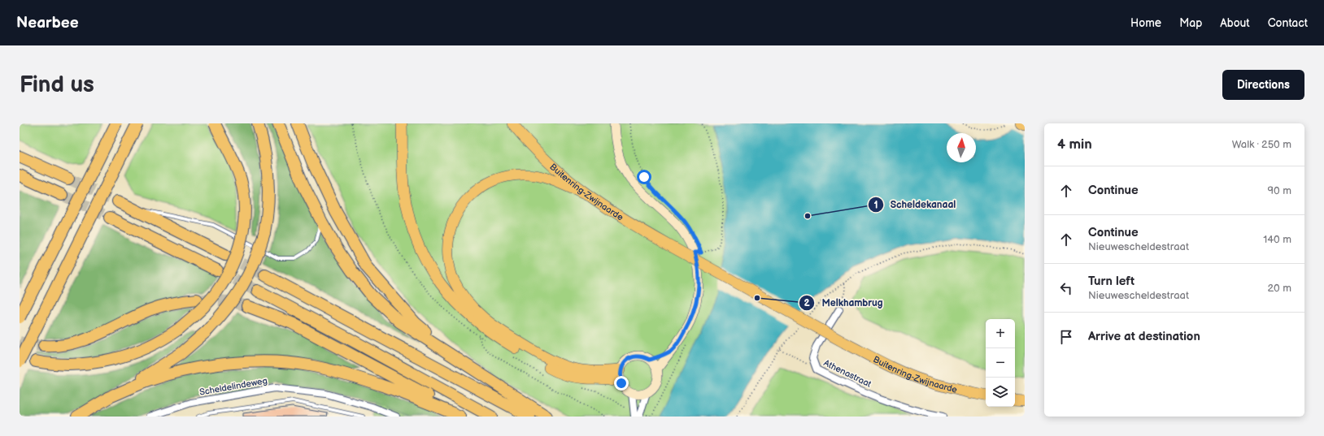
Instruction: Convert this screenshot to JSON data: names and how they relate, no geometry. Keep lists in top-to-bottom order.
{
  "streets": {
    "highway": ["Buitenring-Zwijnaarde"],
    "street": ["Athenastraat", "Scheldelindeweg"]
  },
  "places": ["Scheldekanaal", "Melkhambrug"],
  "north": "top",
  "page": {
    "header": "Nearbee",
    "nav": [
      "Home",
      "Map",
      "About",
      "Contact"
    ],
    "buttons": "Directions",
    "title": "Find us",
    "heading": ["4 min", "Walk · 250 m"],
    "list": [
      ["Continue", "90 m"],
      ["Continue", "Nieuwescheldestraat", "140 m"],
      ["Turn left", "Nieuwescheldestraat", "20 m"],
      "Arrive at destination"
    ],
    "map_buttons": ["+", "−"]
  }
}
